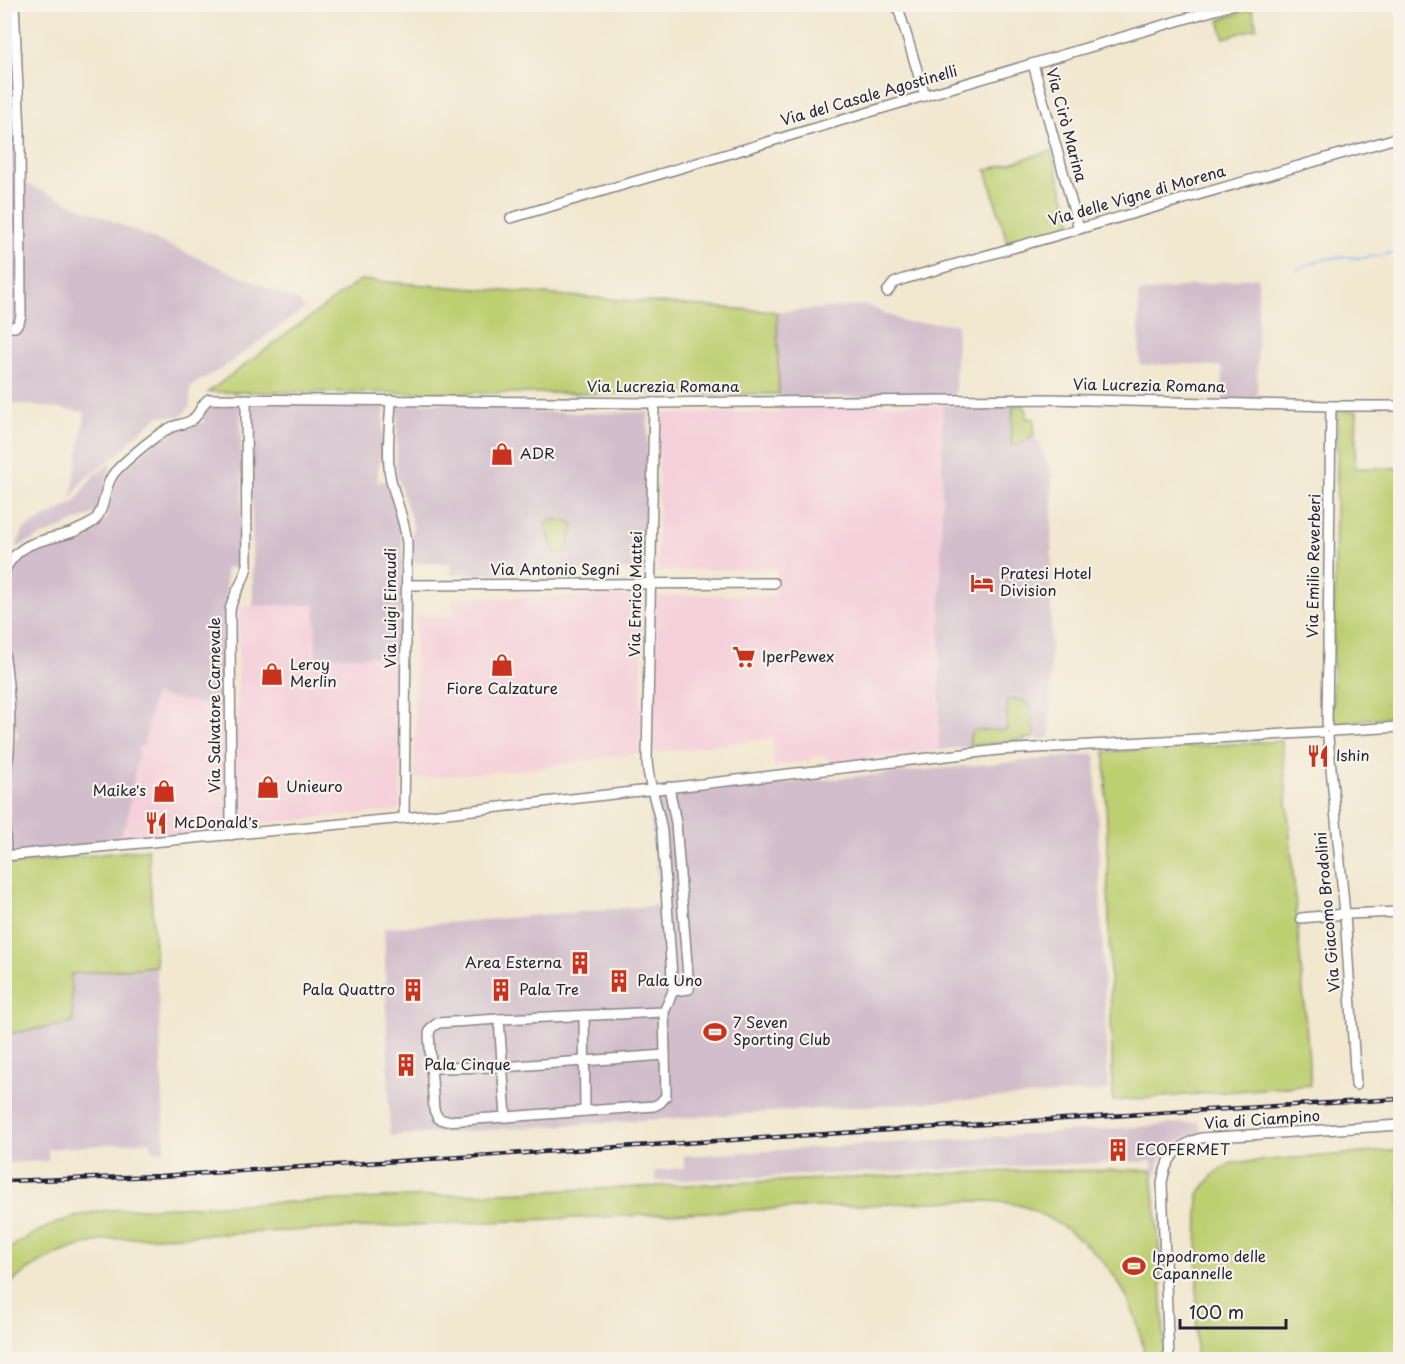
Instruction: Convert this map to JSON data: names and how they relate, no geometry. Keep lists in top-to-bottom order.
{
  "streets": {
    "street": [
      "Via del Casale Agostinelli",
      "Via Cirò Marina",
      "Via delle Vigne di Morena",
      "Via Lucrezia Romana",
      "Via Emilio Reverberi",
      "Via Antonio Segni",
      "Via Enrico Mattei",
      "Via Luigi Einaudi",
      "Via Salvatore Carnevale",
      "Via Giacomo Brodolini",
      "Via di Ciampino"
    ]
  },
  "crossings": [
    ["Via del Casale Agostinelli", "Via Cirò Marina"],
    ["Via Cirò Marina", "Via delle Vigne di Morena"],
    ["Via Lucrezia Romana", "Via Emilio Reverberi"],
    ["Via Lucrezia Romana", "Via Enrico Mattei"],
    ["Via Lucrezia Romana", "Via Luigi Einaudi"],
    ["Via Lucrezia Romana", "Via Salvatore Carnevale"],
    ["Via Emilio Reverberi", "Via Giacomo Brodolini"],
    ["Via Antonio Segni", "Via Enrico Mattei"],
    ["Via Antonio Segni", "Via Luigi Einaudi"]
  ],
  "places": {
    "shop": [
      "ADR",
      "Fiore Calzature",
      "Leroy Merlin",
      "Unieuro",
      "Maike's"
    ],
    "hotel": ["Pratesi Hotel Division"],
    "supermarket": ["IperPewex"],
    "restaurant": ["Ishin", "McDonald's"],
    "building": [
      "Area Esterna",
      "Pala Uno",
      "Pala Quattro",
      "Pala Tre",
      "Pala Cinque",
      "ECOFERMET"
    ],
    "sports": ["7 Seven Sporting Club", "Ippodromo delle Capannelle"]
  },
  "scale_bar": "100 m"
}
